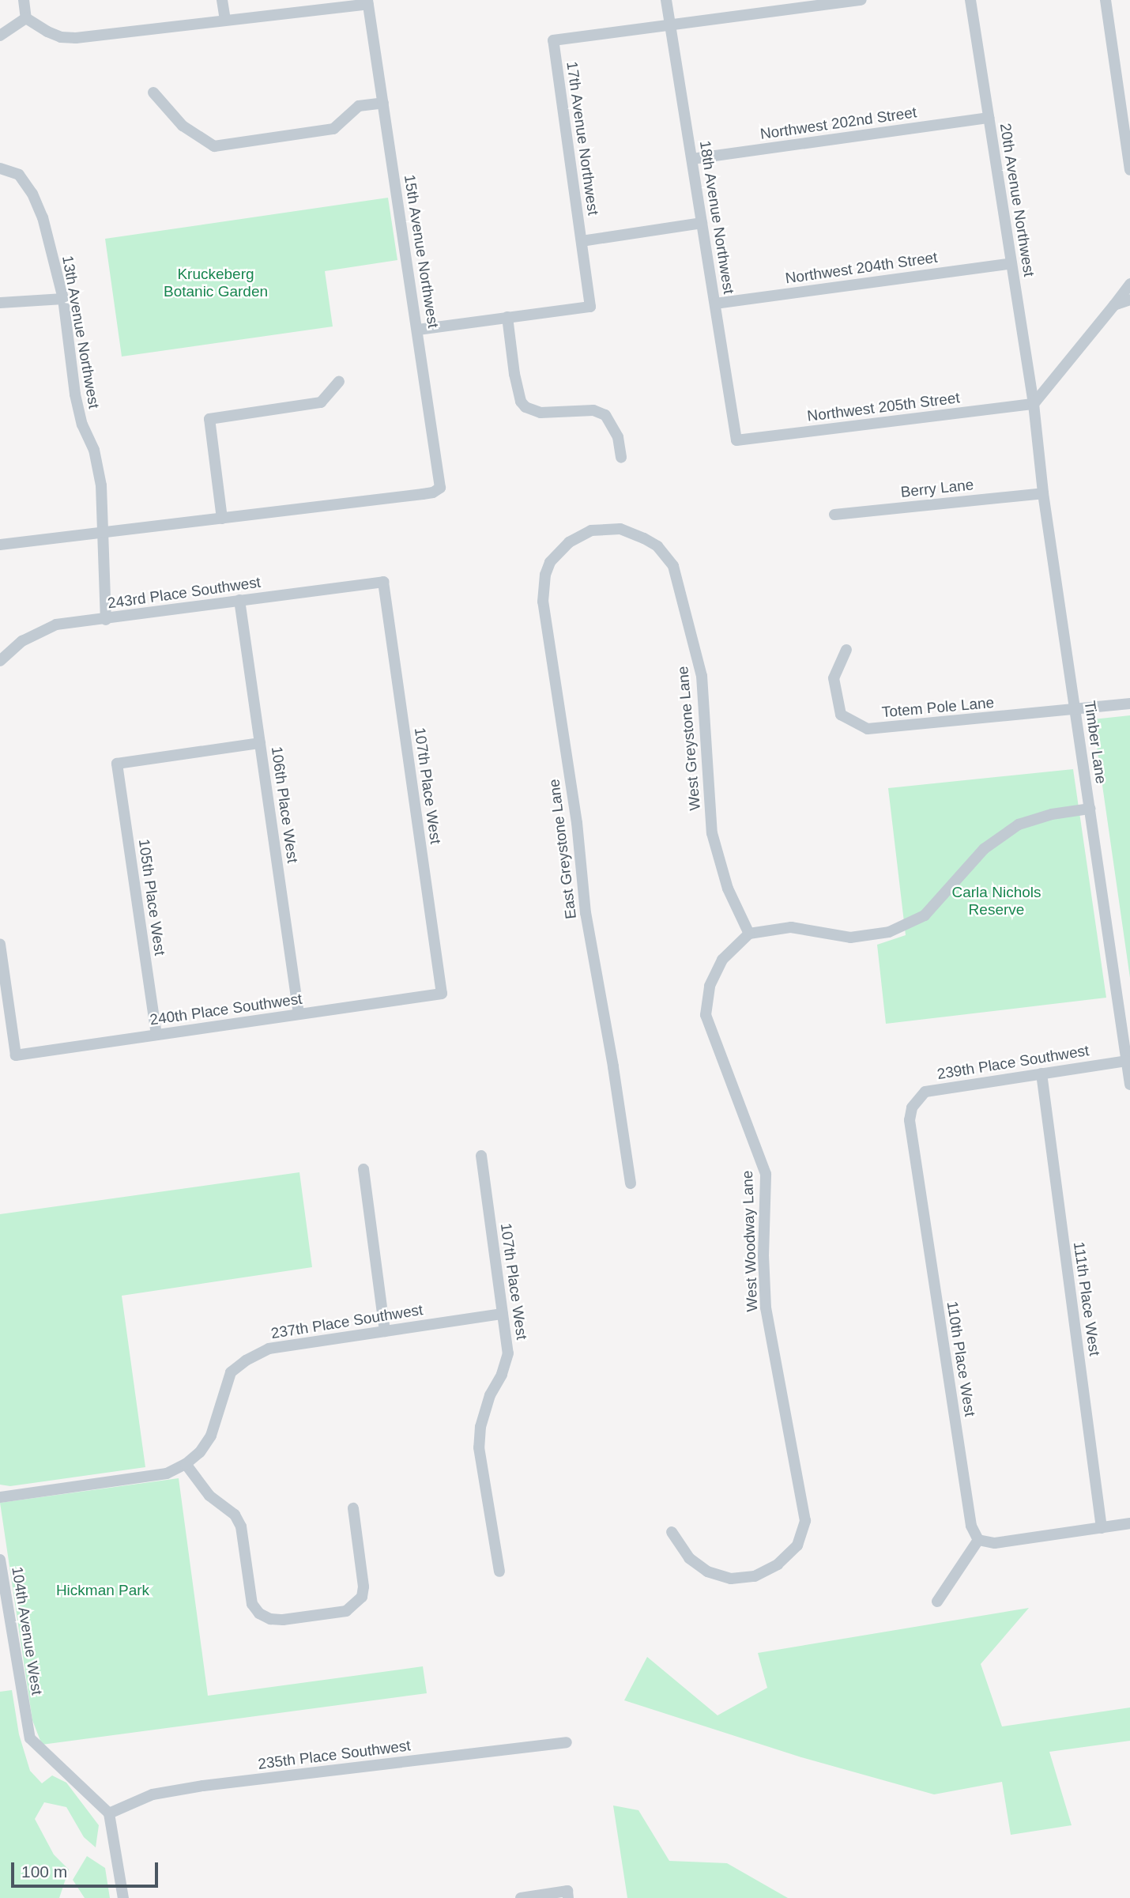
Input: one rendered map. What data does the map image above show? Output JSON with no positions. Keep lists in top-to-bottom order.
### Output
{
  "streets": {
    "street": [
      "Northwest 202nd Street",
      "17th Avenue Northwest",
      "20th Avenue Northwest",
      "18th Avenue Northwest",
      "15th Avenue Northwest",
      "Northwest 204th Street",
      "13th Avenue Northwest",
      "Northwest 205th Street",
      "Berry Lane",
      "243rd Place Southwest",
      "Totem Pole Lane",
      "West Greystone Lane",
      "Timber Lane",
      "107th Place West",
      "106th Place West",
      "East Greystone Lane",
      "105th Place West",
      "240th Place Southwest",
      "239th Place Southwest",
      "West Woodway Lane",
      "111th Place West",
      "237th Place Southwest",
      "110th Place West",
      "104th Avenue West",
      "235th Place Southwest"
    ]
  },
  "crossings": [
    ["Northwest 202nd Street", "20th Avenue Northwest"],
    ["Northwest 202nd Street", "18th Avenue Northwest"],
    ["17th Avenue Northwest", "18th Avenue Northwest"],
    ["20th Avenue Northwest", "Northwest 204th Street"],
    ["20th Avenue Northwest", "Northwest 205th Street"],
    ["20th Avenue Northwest", "Timber Lane"],
    ["18th Avenue Northwest", "Northwest 204th Street"],
    ["18th Avenue Northwest", "Northwest 205th Street"],
    ["Northwest 205th Street", "Timber Lane"],
    ["Berry Lane", "Timber Lane"],
    ["243rd Place Southwest", "107th Place West"],
    ["243rd Place Southwest", "106th Place West"],
    ["Totem Pole Lane", "Timber Lane"],
    ["West Greystone Lane", "East Greystone Lane"],
    ["West Greystone Lane", "West Woodway Lane"],
    ["Timber Lane", "239th Place Southwest"],
    ["107th Place West", "240th Place Southwest"],
    ["107th Place West", "237th Place Southwest"],
    ["106th Place West", "105th Place West"],
    ["106th Place West", "240th Place Southwest"],
    ["105th Place West", "240th Place Southwest"],
    ["239th Place Southwest", "111th Place West"],
    ["239th Place Southwest", "110th Place West"],
    ["104th Avenue West", "235th Place Southwest"]
  ],
  "parks": ["Kruckeberg Botanic Garden", "Carla Nichols Reserve", "Hickman Park"],
  "scale_bar": "100 m"
}
